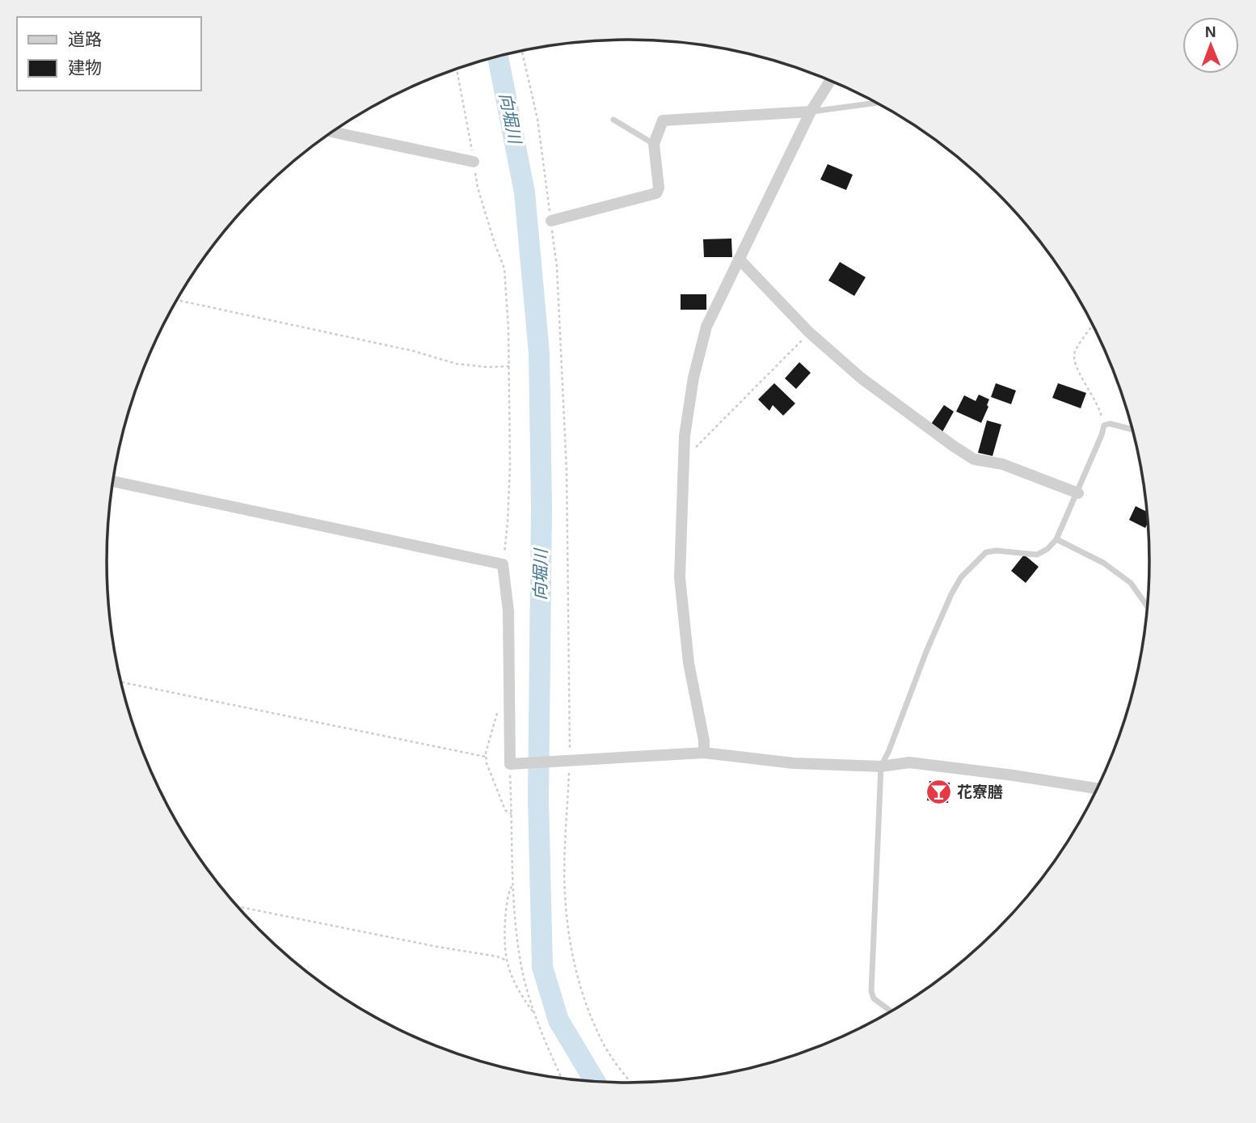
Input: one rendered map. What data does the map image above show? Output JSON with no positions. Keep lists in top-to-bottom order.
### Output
{
  "water": ["向堀川"],
  "places": {
    "bar": ["花寮膳"]
  },
  "legend": ["道路", "建物"],
  "north": "top"
}
